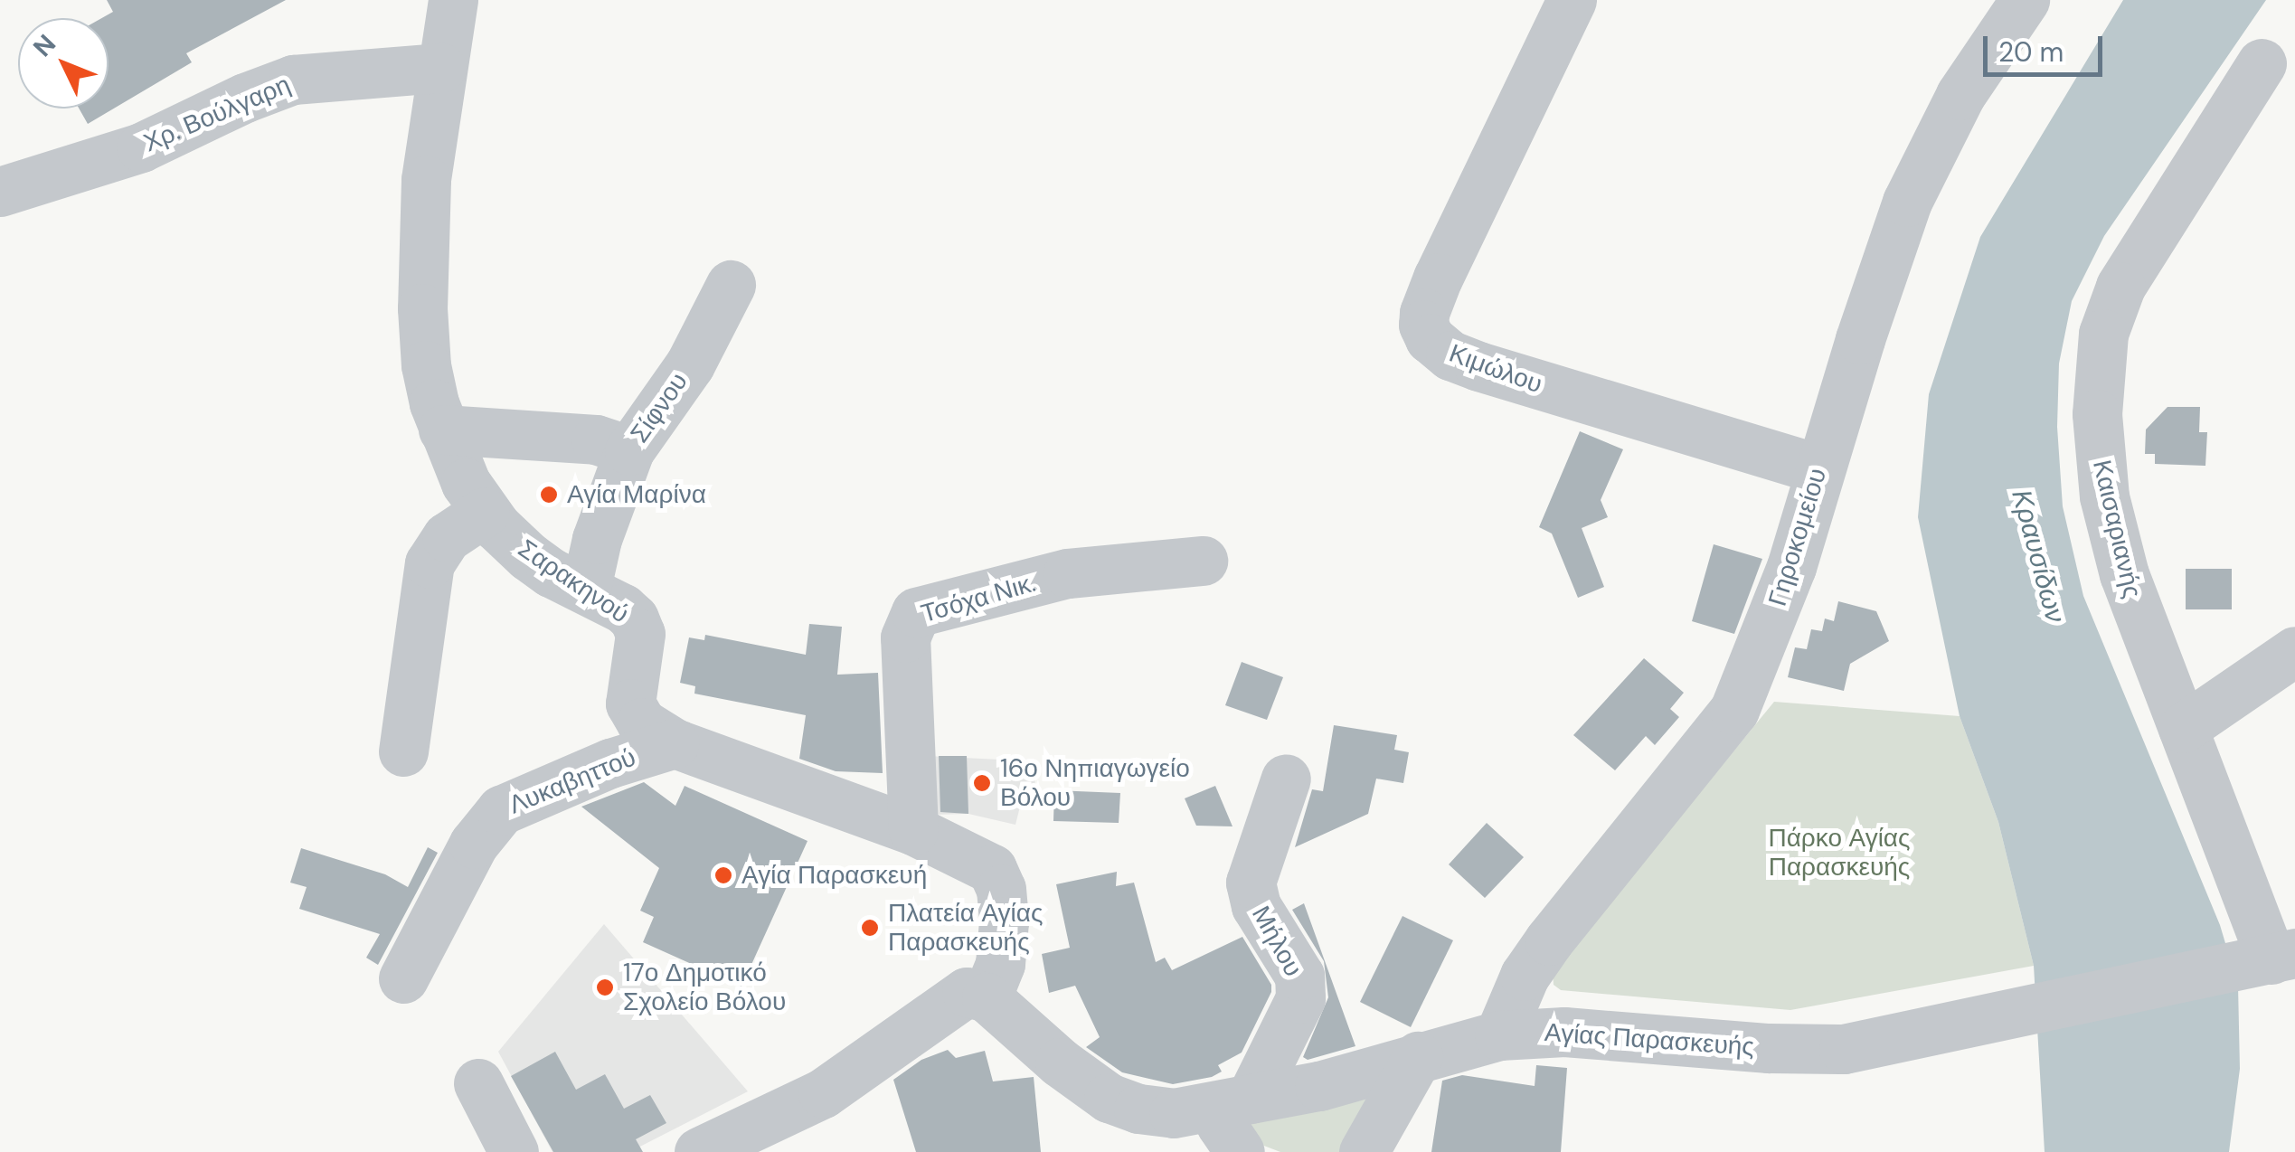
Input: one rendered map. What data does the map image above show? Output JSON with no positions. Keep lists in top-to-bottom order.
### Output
{
  "streets": {
    "street": [
      "Χρ. Βούλγαρη",
      "Κιμώλου",
      "Σίφνου",
      "Καισαριανής",
      "Γηροκομείου",
      "Σαρακηνού",
      "Τσόχα Νικ.",
      "Λυκαβηττού",
      "Μήλου",
      "Αγίας Παρασκευής"
    ]
  },
  "crossings": [
    ["Χρ. Βούλγαρη", "Σαρακηνού"],
    ["Κιμώλου", "Γηροκομείου"],
    ["Σίφνου", "Σαρακηνού"],
    ["Καισαριανής", "Αγίας Παρασκευής"],
    ["Γηροκομείου", "Αγίας Παρασκευής"],
    ["Σαρακηνού", "Τσόχα Νικ."],
    ["Σαρακηνού", "Λυκαβηττού"],
    ["Σαρακηνού", "Αγίας Παρασκευής"],
    ["Μήλου", "Αγίας Παρασκευής"]
  ],
  "water": ["Κραυσίδων"],
  "parks": ["Πάρκο Αγίας Παρασκευής"],
  "places": [
    "Αγία Μαρίνα",
    "16ο Νηπιαγωγείο Βόλου",
    "Αγία Παρασκευή",
    "Πλατεία Αγίας Παρασκευής",
    "17ο Δημοτικό Σχολείο Βόλου"
  ],
  "scale_bar": "20 m",
  "north": "top left"
}
